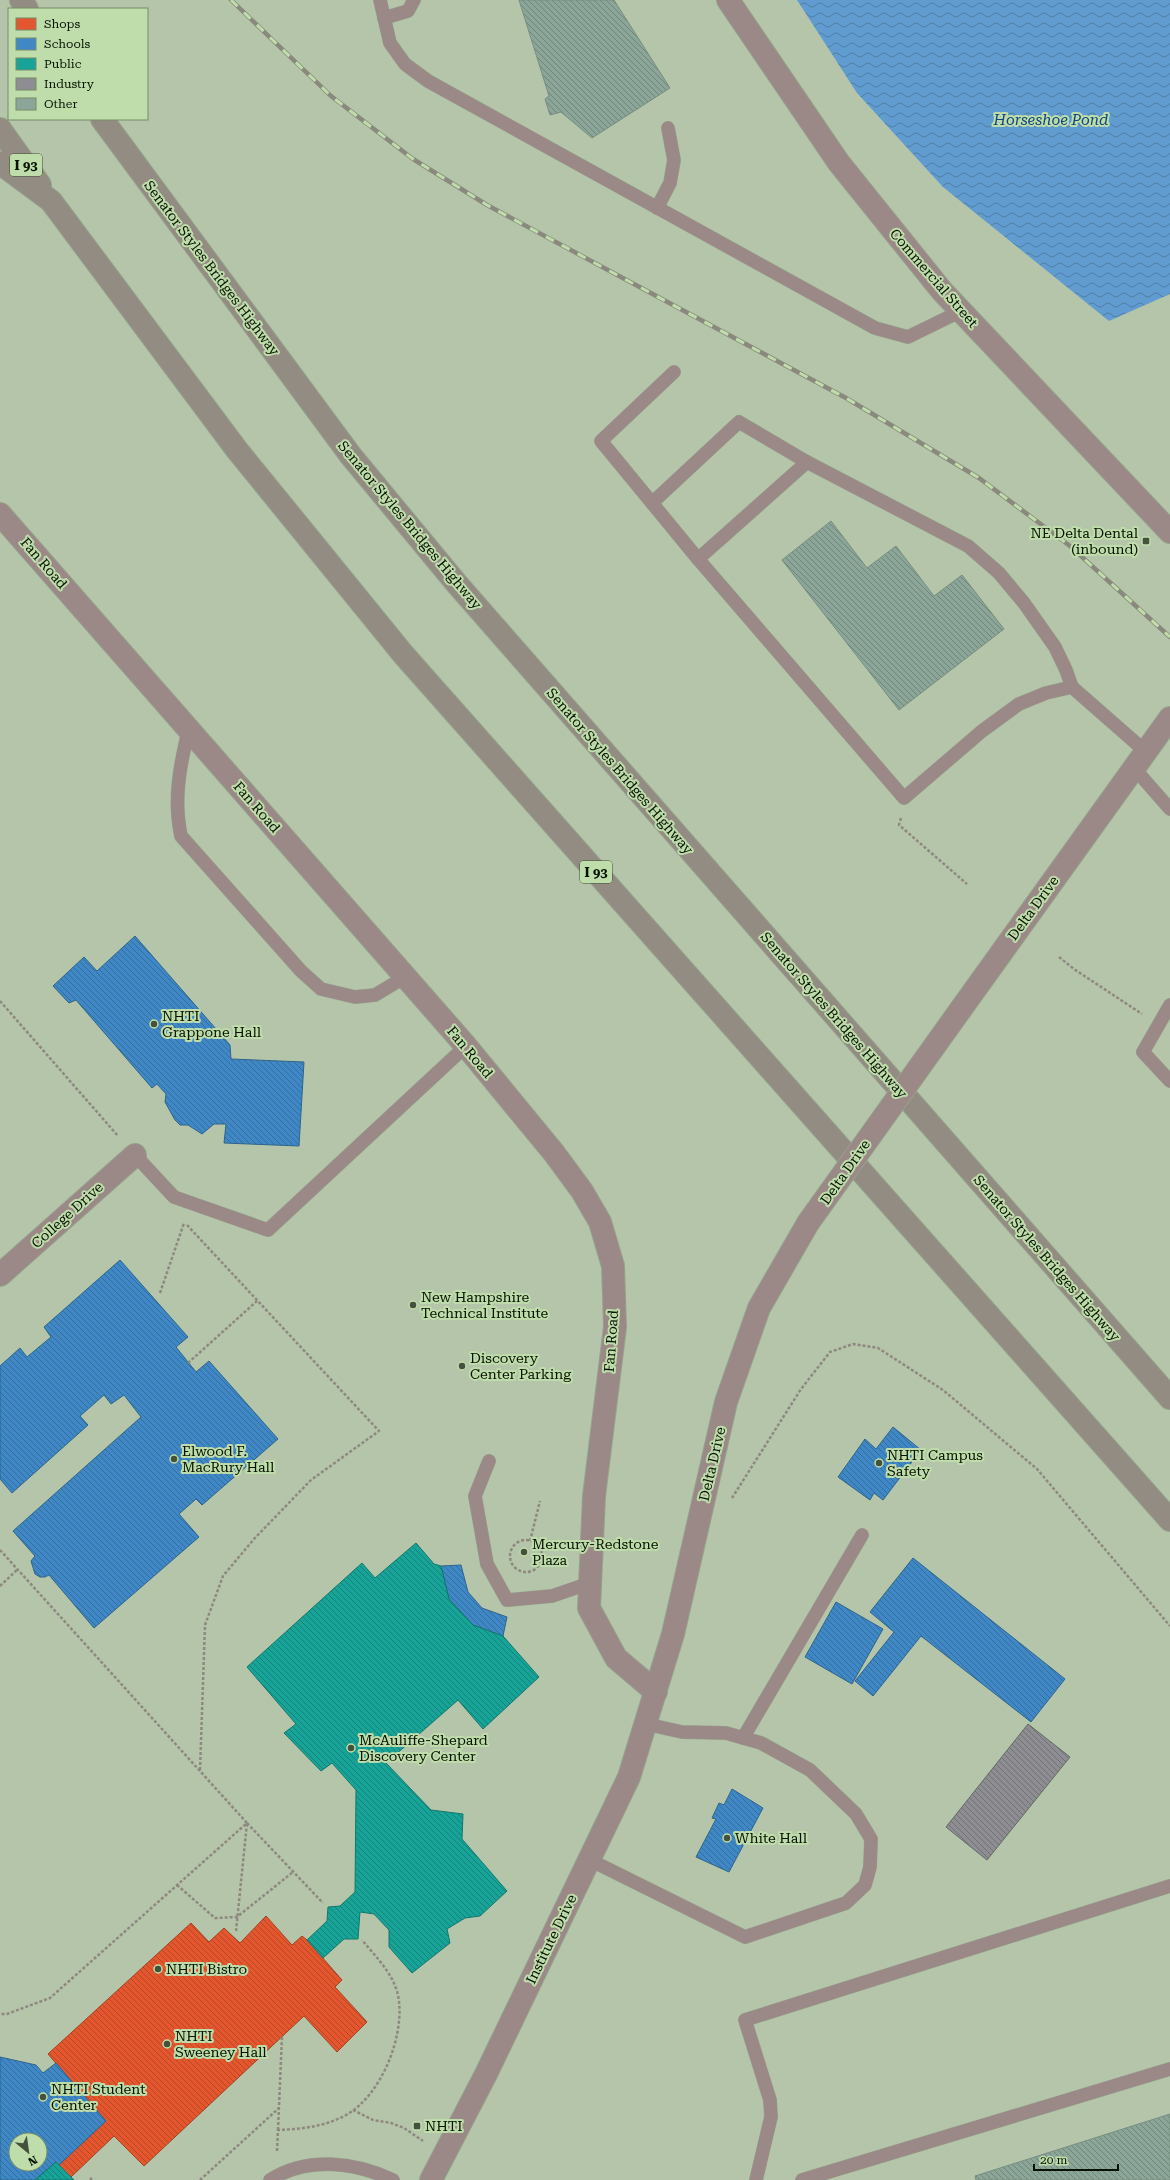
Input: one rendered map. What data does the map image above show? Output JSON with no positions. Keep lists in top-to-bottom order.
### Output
{
  "streets": {
    "highway": ["I 93", "Senator Styles Bridges Highway"],
    "street": [
      "Commercial Street",
      "Fan Road",
      "Delta Drive",
      "College Drive",
      "Institute Drive"
    ]
  },
  "crossings": [
    ["Fan Road", "Delta Drive"],
    ["Fan Road", "Institute Drive"],
    ["Delta Drive", "Institute Drive"]
  ],
  "water": ["Horseshoe Pond"],
  "places": {
    "transit": ["NE Delta Dental (inbound)", "NHTI"],
    "other": [
      "NHTI Grappone Hall",
      "New Hampshire Technical Institute",
      "Discovery Center Parking",
      "Elwood F. MacRury Hall",
      "NHTI Campus Safety",
      "Mercury-Redstone Plaza",
      "McAuliffe-Shepard Discovery Center",
      "White Hall",
      "NHTI Bistro",
      "NHTI Sweeney Hall",
      "NHTI Student Center"
    ]
  },
  "legend": [
    "Shops",
    "Schools",
    "Public",
    "Industry",
    "Other"
  ],
  "scale_bar": "20 m",
  "north": "bottom right"
}
